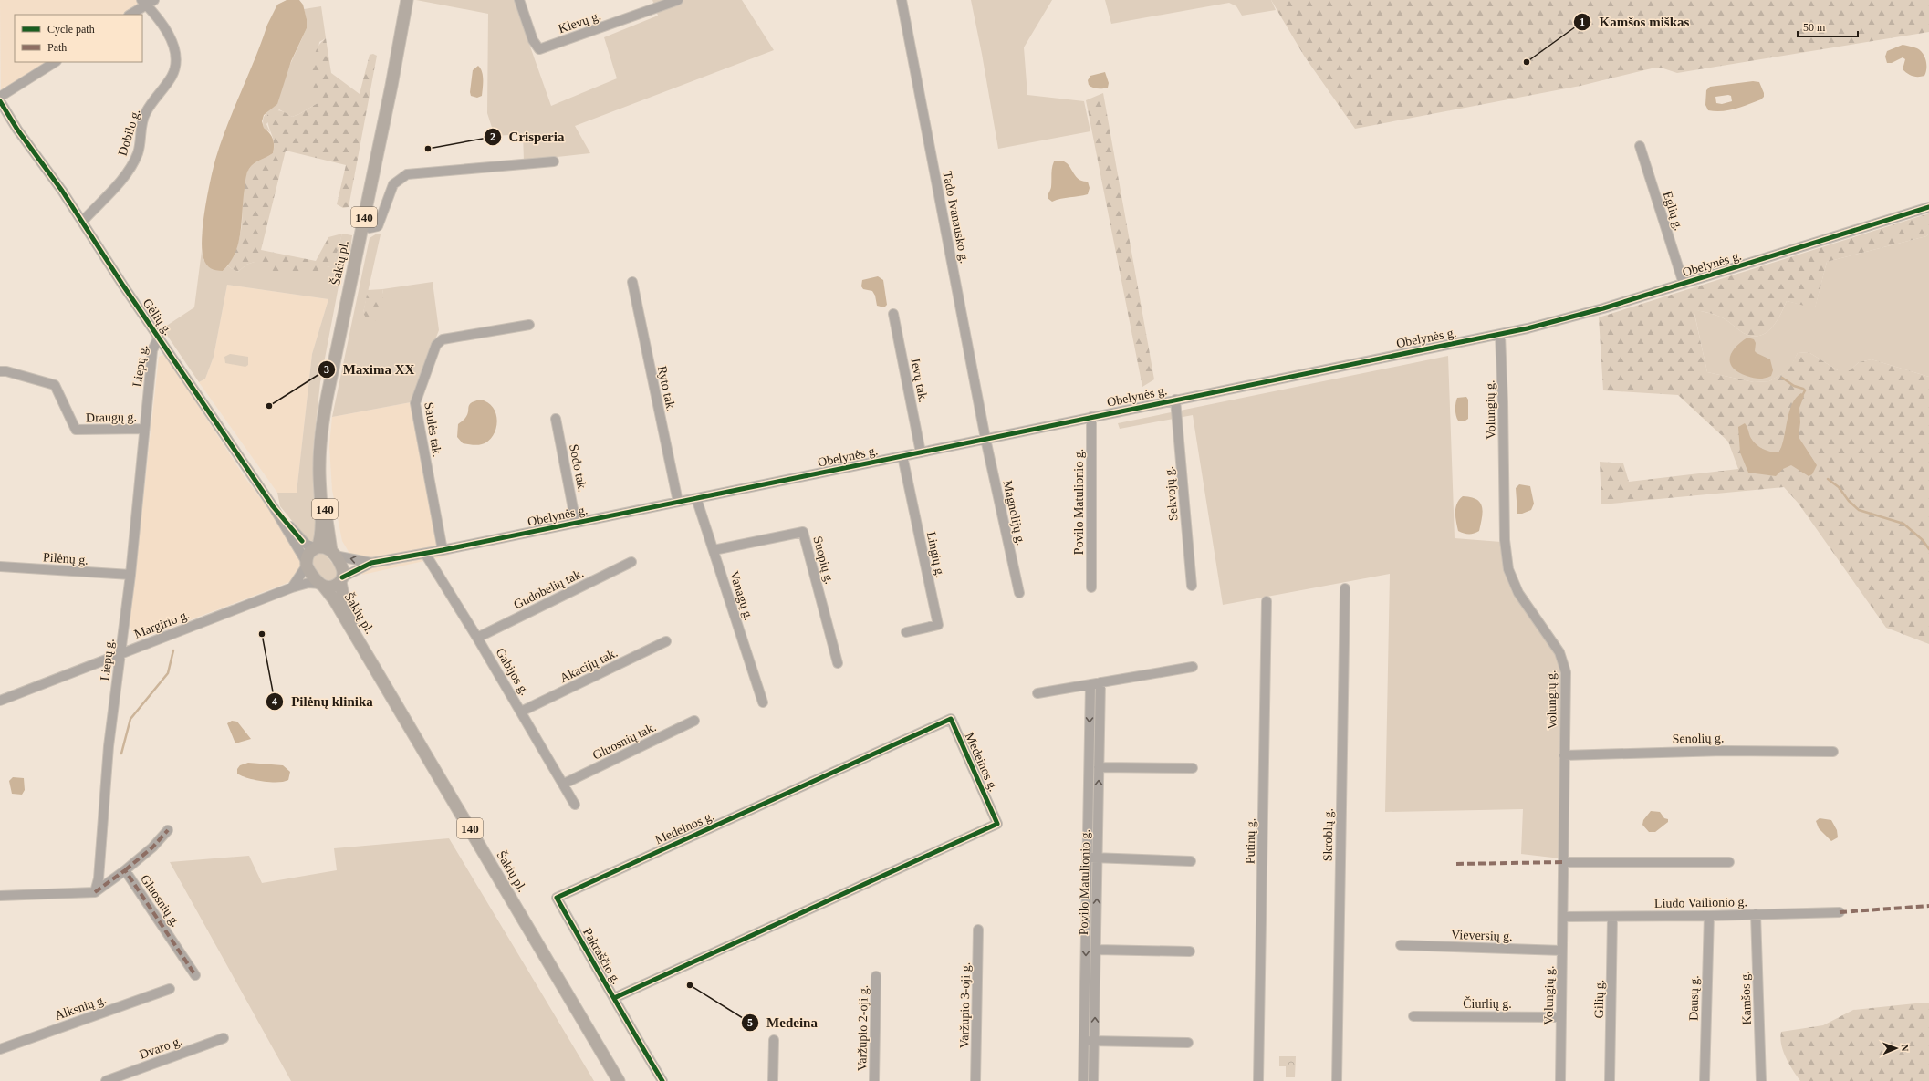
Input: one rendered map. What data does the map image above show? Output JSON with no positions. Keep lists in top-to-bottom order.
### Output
{
  "streets": {
    "main road": ["140", "Šakių pl."],
    "street": [
      "Klevų g.",
      "Dobilo g.",
      "Eglių g.",
      "Tado Ivanausko g.",
      "Obelynės g.",
      "Gėlių g.",
      "Liepų g.",
      "Ievų tak.",
      "Ryto tak.",
      "Volungių g.",
      "Draugų g.",
      "Saulės tak.",
      "Sodo tak.",
      "Sekvojų g.",
      "Povilo Matulionio g.",
      "Magnolijų g.",
      "Lingių g.",
      "Pilėnų g.",
      "Suopių g.",
      "Gudobelių tak.",
      "Vanagų g.",
      "Margirio g.",
      "Akacijų tak.",
      "Gabijos g.",
      "Senolių g.",
      "Gluosnių tak.",
      "Medeinos g.",
      "Skroblų g.",
      "Putinų g.",
      "Gluosnių g.",
      "Liudo Vailionio g.",
      "Vieversių g.",
      "Pakraščio g.",
      "Dausų g.",
      "Kamšos g.",
      "Gilių g.",
      "Čiurlių g.",
      "Varžupio 3-oji g.",
      "Alksnių g.",
      "Varžupio 2-oji g.",
      "Dvaro g."
    ]
  },
  "crossings": [
    ["Dobilo g.", "Gėlių g."],
    ["Eglių g.", "Obelynės g."],
    ["140", "Šakių pl."],
    ["140", "Obelynės g."],
    ["140", "Gėlių g."],
    ["140", "Margirio g."],
    ["Tado Ivanausko g.", "Obelynės g."],
    ["Tado Ivanausko g.", "Magnolijų g."],
    ["Šakių pl.", "Obelynės g."],
    ["Šakių pl.", "Gėlių g."],
    ["Šakių pl.", "Margirio g."],
    ["Obelynės g.", "Gėlių g."],
    ["Obelynės g.", "Ievų tak."],
    ["Obelynės g.", "Ryto tak."],
    ["Obelynės g.", "Volungių g."],
    ["Obelynės g.", "Saulės tak."],
    ["Obelynės g.", "Sodo tak."],
    ["Obelynės g.", "Sekvojų g."],
    ["Obelynės g.", "Povilo Matulionio g."],
    ["Obelynės g.", "Magnolijų g."],
    ["Obelynės g.", "Lingių g."],
    ["Obelynės g.", "Vanagų g."],
    ["Obelynės g.", "Margirio g."],
    ["Obelynės g.", "Gabijos g."],
    ["Gėlių g.", "Liepų g."],
    ["Gėlių g.", "Margirio g."],
    ["Liepų g.", "Draugų g."],
    ["Liepų g.", "Pilėnų g."],
    ["Liepų g.", "Margirio g."],
    ["Liepų g.", "Gluosnių g."],
    ["Volungių g.", "Senolių g."],
    ["Volungių g.", "Liudo Vailionio g."],
    ["Volungių g.", "Vieversių g."],
    ["Volungių g.", "Čiurlių g."],
    ["Suopių g.", "Vanagų g."],
    ["Gudobelių tak.", "Gabijos g."],
    ["Akacijų tak.", "Gabijos g."],
    ["Gabijos g.", "Gluosnių tak."],
    ["Medeinos g.", "Pakraščio g."],
    ["Liudo Vailionio g.", "Dausų g."],
    ["Liudo Vailionio g.", "Kamšos g."],
    ["Liudo Vailionio g.", "Gilių g."]
  ],
  "places": [
    "Kamšos miškas",
    "Crisperia",
    "Maxima XX",
    "Pilėnų klinika",
    "Medeina"
  ],
  "legend": ["Cycle path", "Path"],
  "scale_bar": "50 m",
  "north": "right"
}
